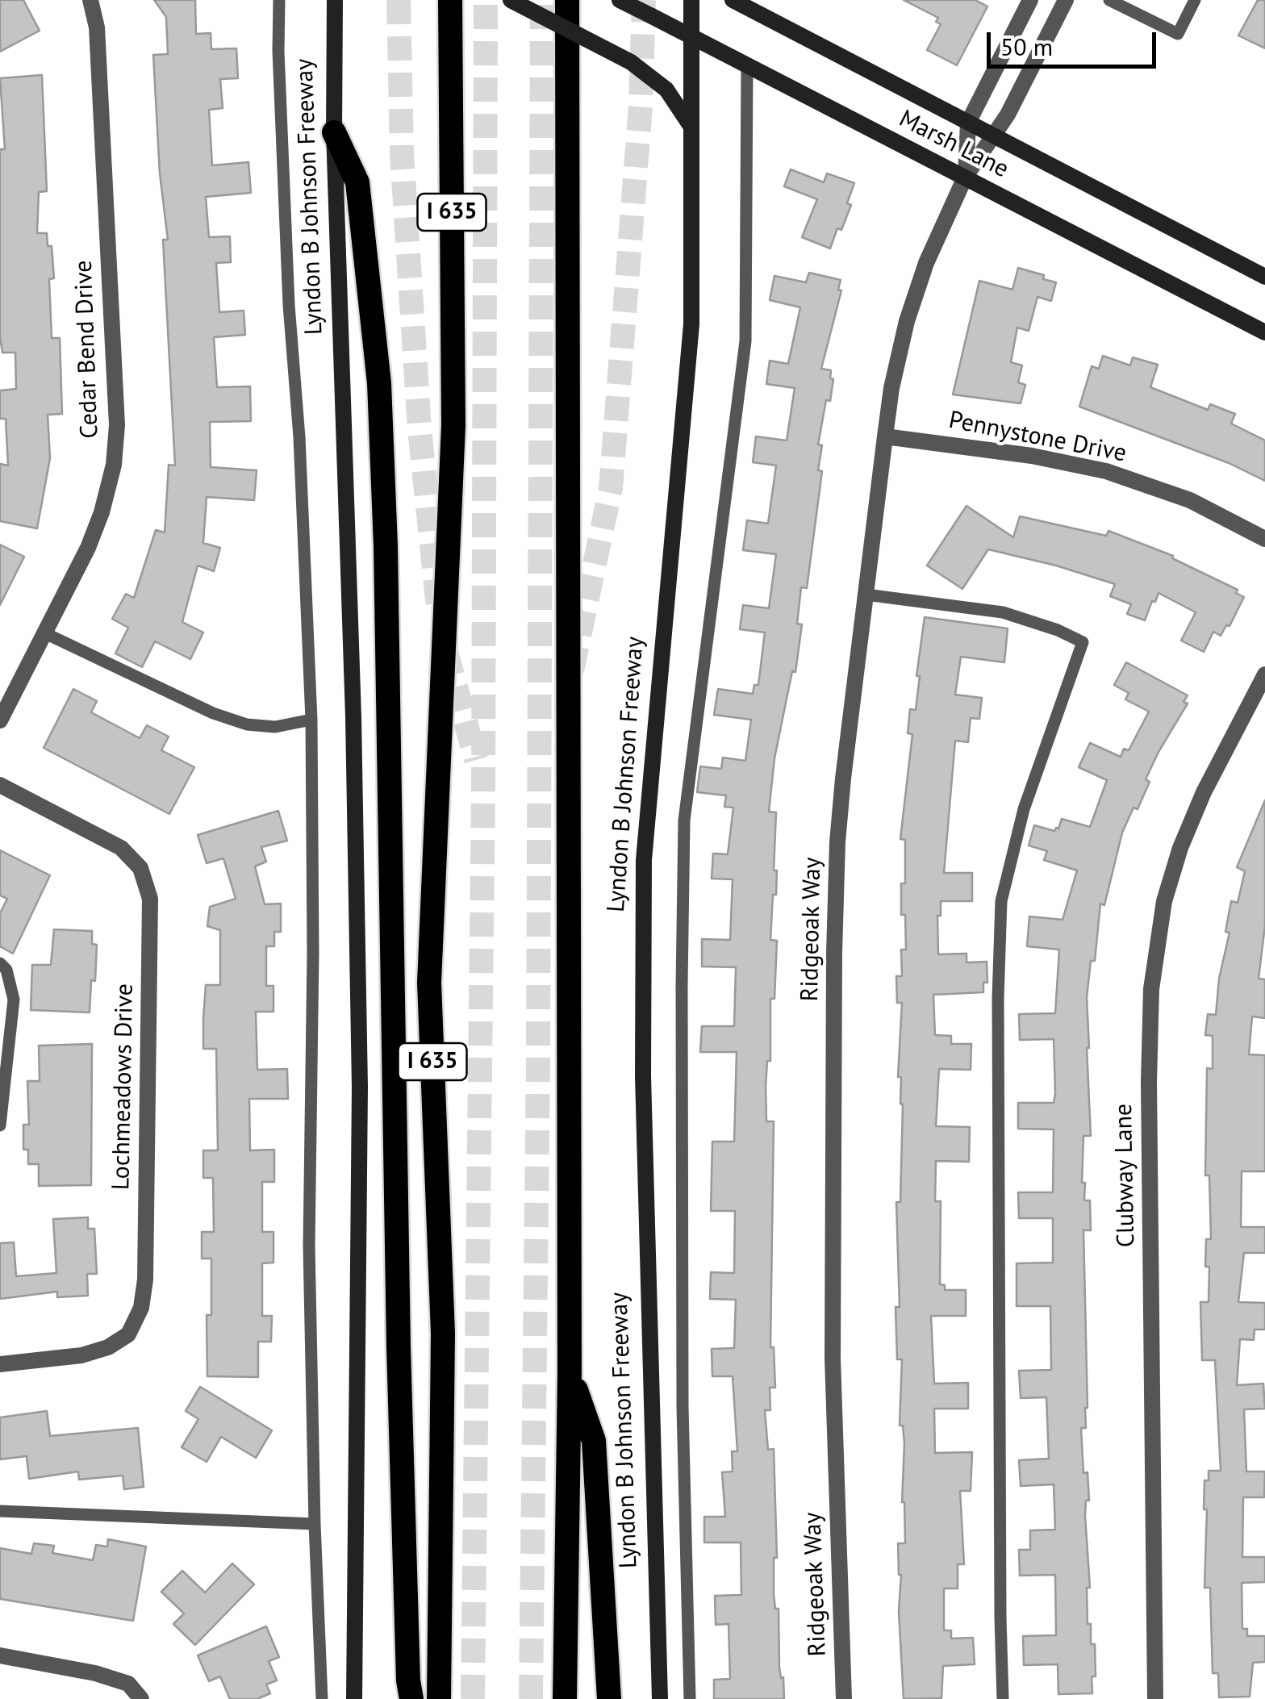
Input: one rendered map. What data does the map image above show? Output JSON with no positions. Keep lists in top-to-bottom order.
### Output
{
  "streets": {
    "highway": ["Lyndon B Johnson Freeway", "I 635"],
    "main road": ["Marsh Lane"],
    "street": [
      "Cedar Bend Drive",
      "Pennystone Drive",
      "Ridgeoak Way",
      "Lochmeadows Drive",
      "Clubway Lane"
    ]
  },
  "crossings": [
    ["Marsh Lane", "Lyndon B Johnson Freeway"],
    ["Marsh Lane", "Ridgeoak Way"],
    ["Pennystone Drive", "Ridgeoak Way"]
  ],
  "scale_bar": "50 m"
}
